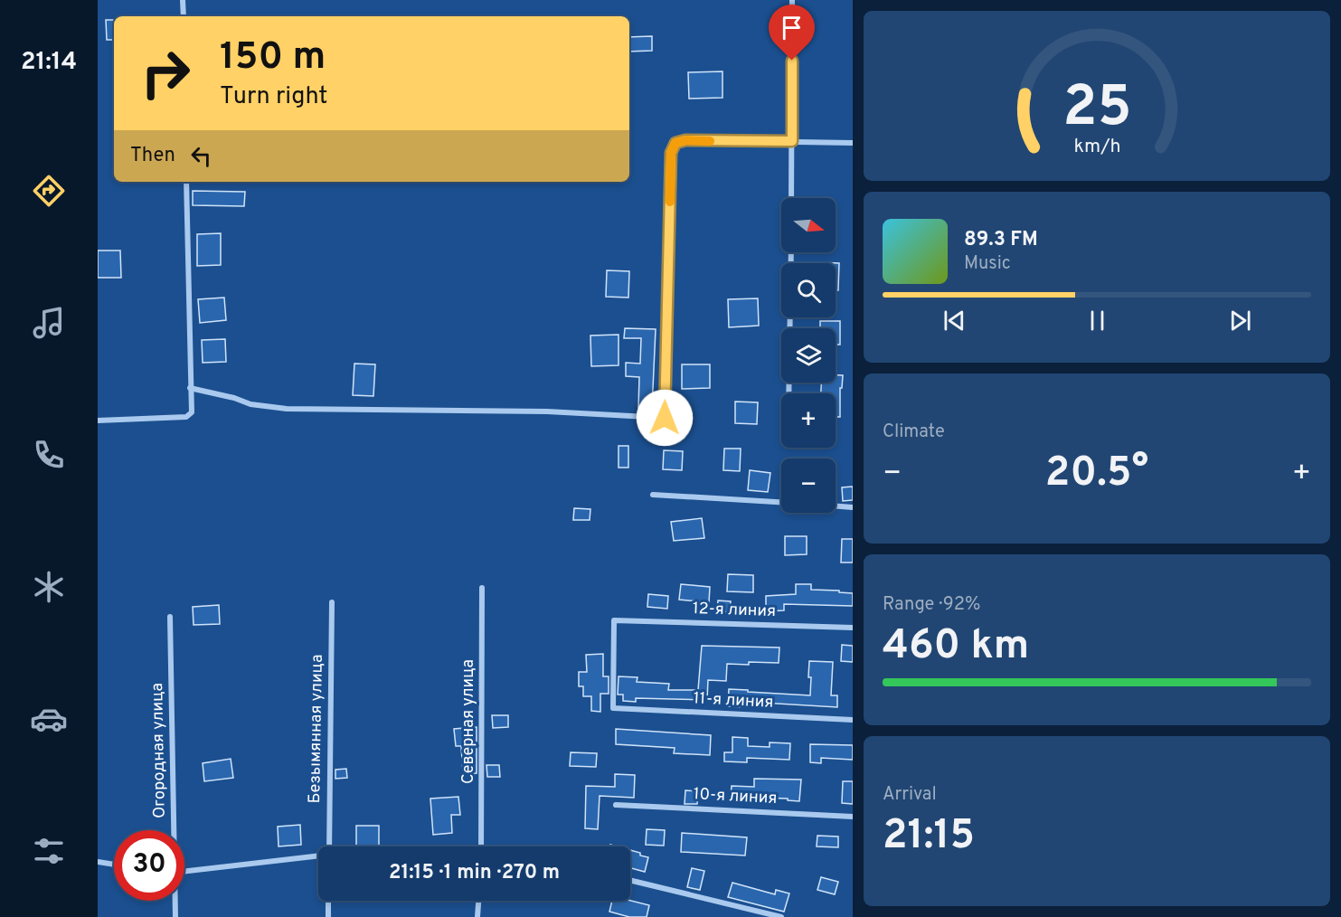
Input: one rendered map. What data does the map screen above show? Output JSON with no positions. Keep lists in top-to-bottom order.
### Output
{
  "streets": {
    "street": [
      "12-я линия",
      "11-я линия",
      "Северная улица",
      "Безымянная улица",
      "Огородная улица",
      "10-я линия"
    ]
  },
  "crossings": [
    ["12-я линия", "11-я линия"]
  ],
  "north": "right",
  "page": {
    "tabs": "21:14",
    "turn": ["150 m", "Turn right"],
    "then": "Then",
    "map_buttons": ["+", "−"],
    "song": ["89.3 FM", "Music"],
    "tile": [
      "Climate",
      ["Range · 92%", "460 km"],
      ["Arrival", "21:15"]
    ],
    "heat": ["−", "20.5°", "+"],
    "limit": "30",
    "trip": "21:15 · 1 min · 270 m",
    "gauge": ["25", "km/h"]
  }
}
